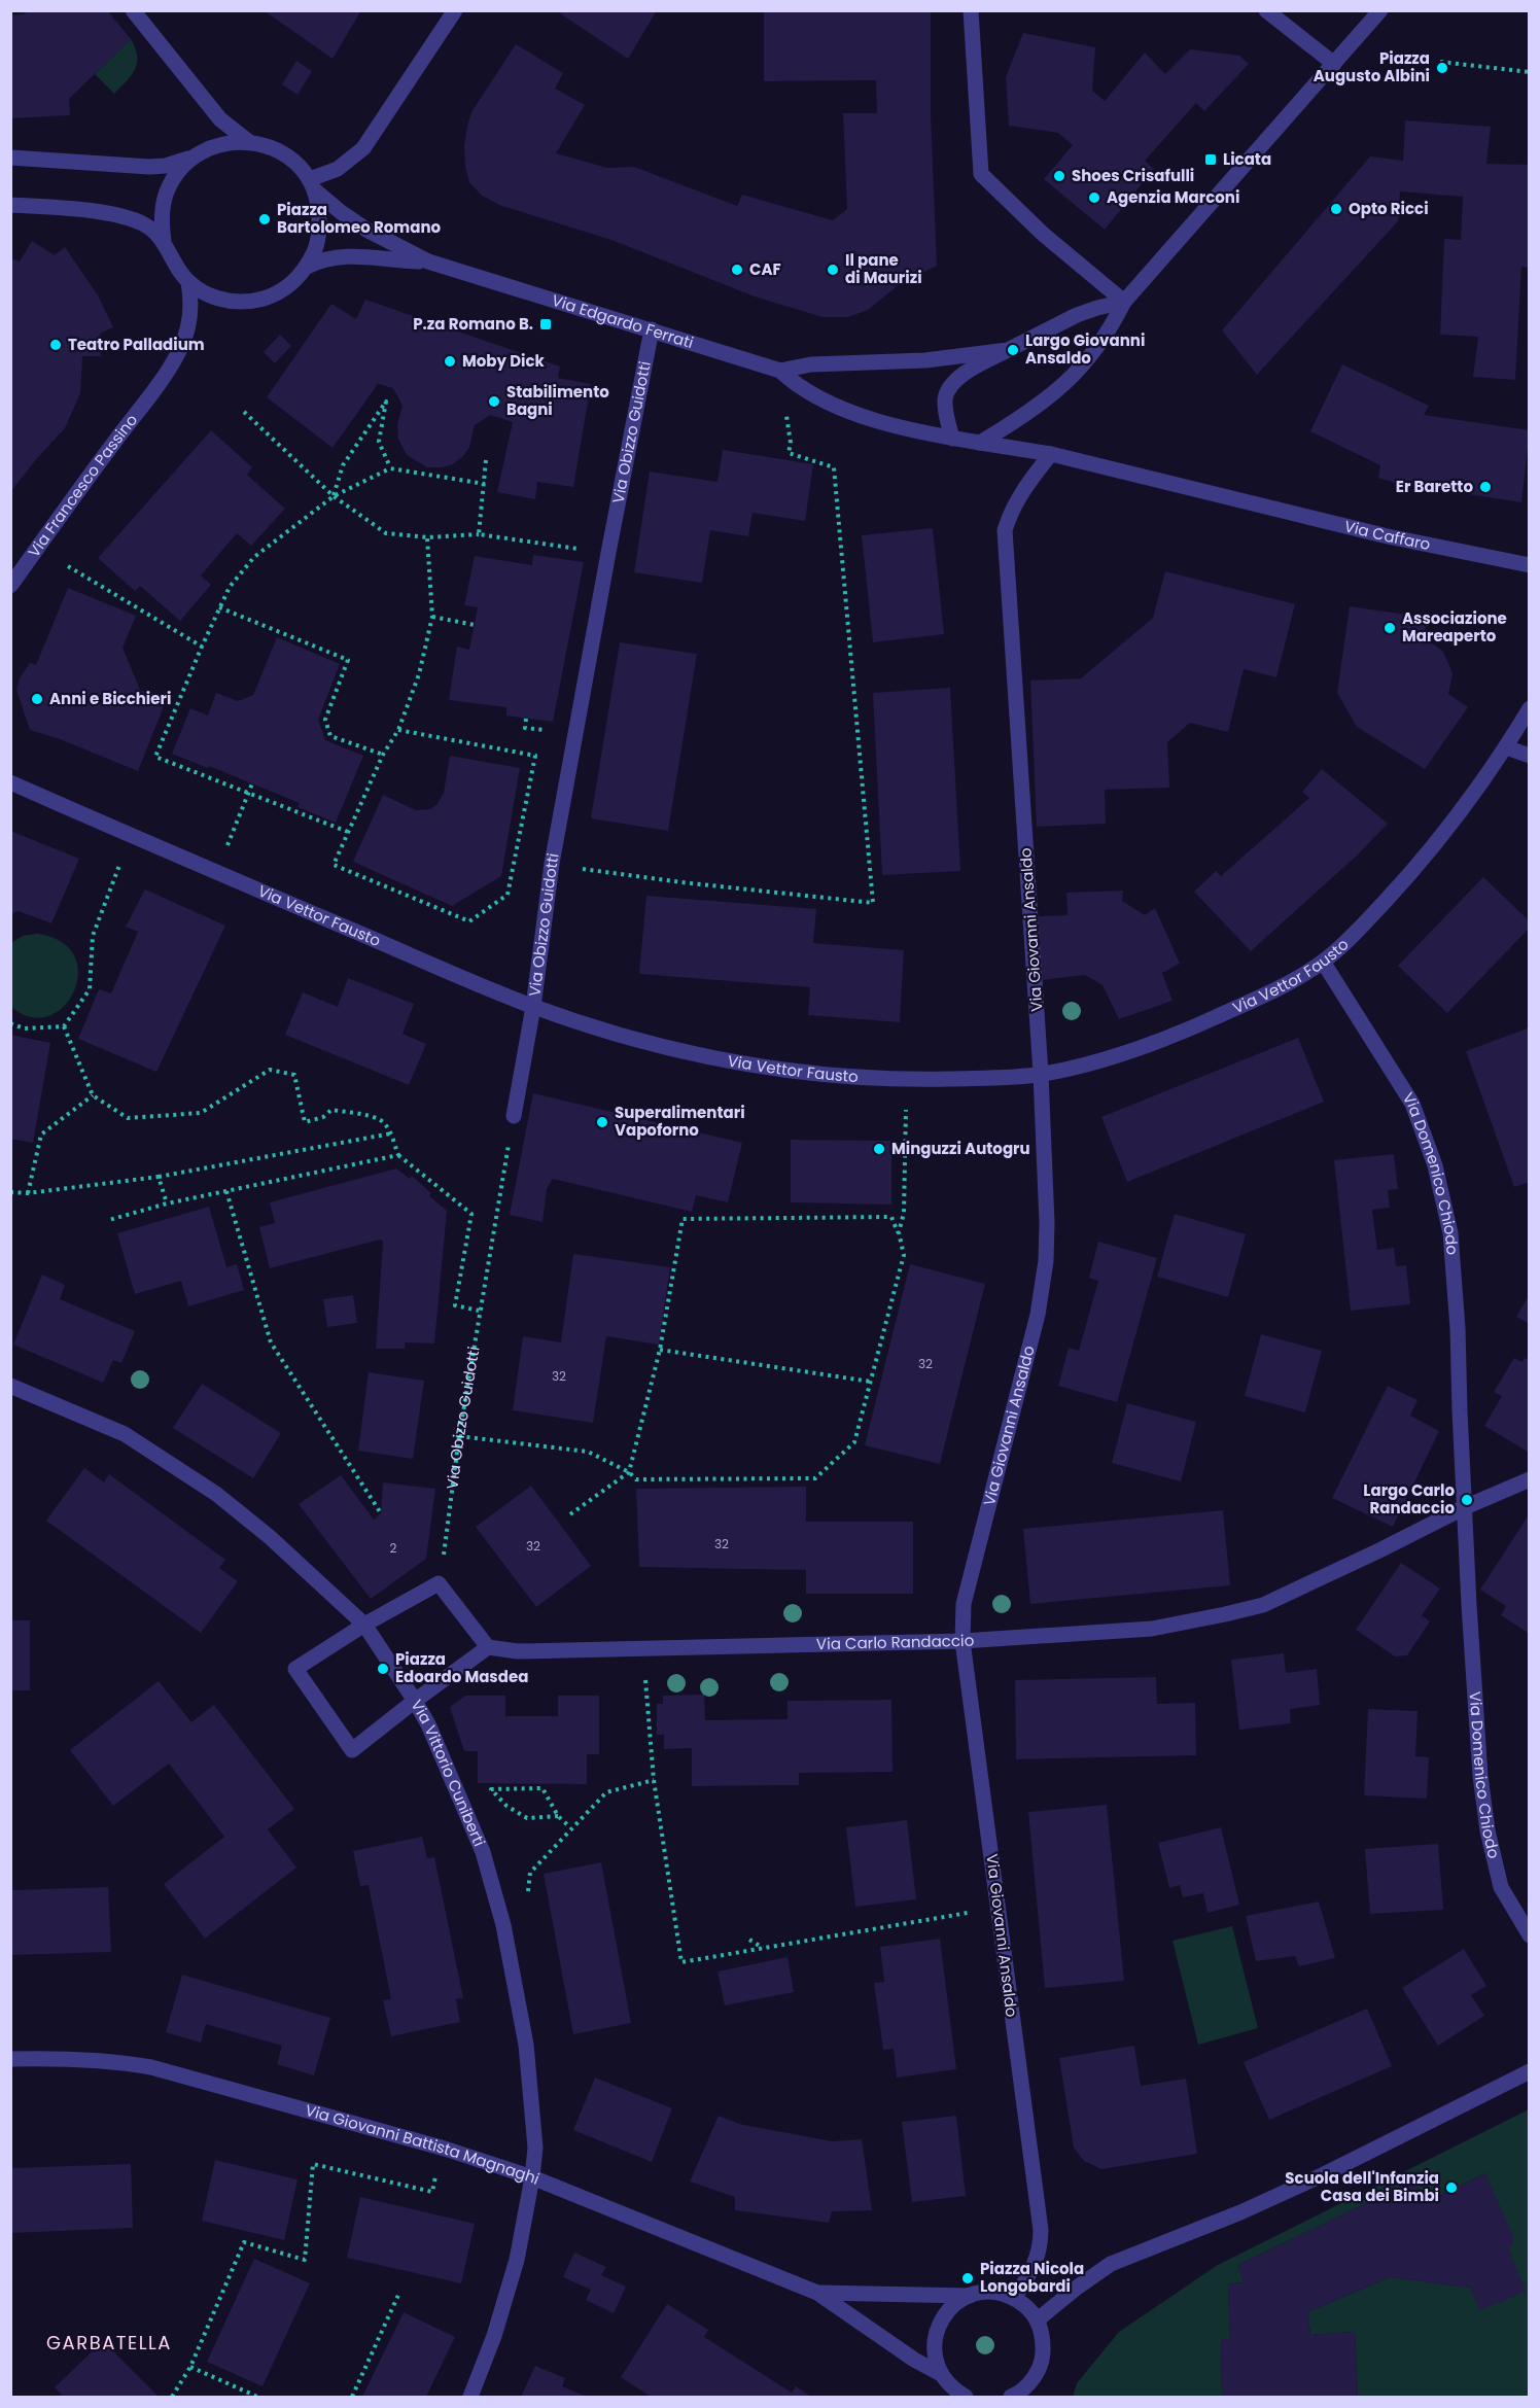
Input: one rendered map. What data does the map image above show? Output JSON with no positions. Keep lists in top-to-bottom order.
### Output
{
  "streets": {
    "street": [
      "Via Edgardo Ferrati",
      "Via Obizzo Guidotti",
      "Via Francesco Passino",
      "Via Caffaro",
      "Via Vettor Fausto",
      "Via Giovanni Ansaldo",
      "Via Domenico Chiodo",
      "Via Carlo Randaccio",
      "Via Vittorio Cuniberti",
      "Via Giovanni Battista Magnaghi"
    ]
  },
  "crossings": [
    ["Via Edgardo Ferrati", "Via Obizzo Guidotti"],
    ["Via Obizzo Guidotti", "Via Vettor Fausto"],
    ["Via Caffaro", "Via Giovanni Ansaldo"],
    ["Via Vettor Fausto", "Via Giovanni Ansaldo"],
    ["Via Vettor Fausto", "Via Domenico Chiodo"],
    ["Via Giovanni Ansaldo", "Via Carlo Randaccio"],
    ["Via Domenico Chiodo", "Via Carlo Randaccio"],
    ["Via Vittorio Cuniberti", "Via Giovanni Battista Magnaghi"]
  ],
  "districts": ["GARBATELLA"],
  "places": {
    "other": [
      "Piazza Augusto Albini",
      "Shoes Crisafulli",
      "Agenzia Marconi",
      "Opto Ricci",
      "Piazza Bartolomeo Romano",
      "CAF",
      "Il pane di Maurizi",
      "Teatro Palladium",
      "Largo Giovanni Ansaldo",
      "Moby Dick",
      "Stabilimento Bagni",
      "Er Baretto",
      "Associazione Mareaperto",
      "Anni e Bicchieri",
      "Superalimentari Vapoforno",
      "Minguzzi Autogru",
      "Largo Carlo Randaccio",
      "Piazza Edoardo Masdea",
      "Scuola dell'Infanzia Casa dei Bimbi",
      "Piazza Nicola Longobardi"
    ],
    "transit": ["Licata", "P.za Romano B."]
  },
  "house_numbers": [
    "32",
    "32",
    "32",
    "32",
    "2"
  ]
}
